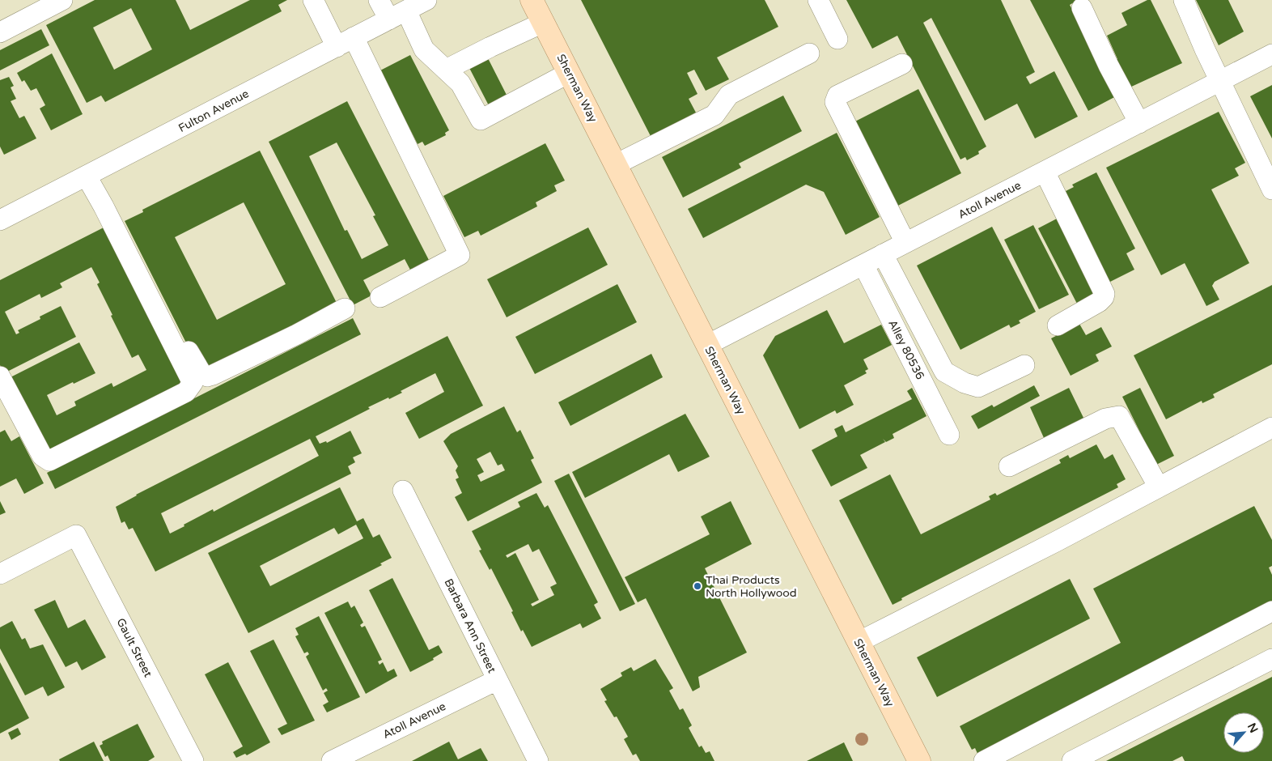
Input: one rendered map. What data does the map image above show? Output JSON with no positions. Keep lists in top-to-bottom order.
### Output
{
  "streets": {
    "main road": ["Sherman Way"],
    "street": [
      "Fulton Avenue",
      "Atoll Avenue",
      "Alley 80536",
      "Barbara Ann Street",
      "Gault Street"
    ]
  },
  "crossings": [
    ["Sherman Way", "Atoll Avenue"],
    ["Atoll Avenue", "Alley 80536"],
    ["Atoll Avenue", "Barbara Ann Street"]
  ],
  "places": ["Thai Products North Hollywood"],
  "north": "top right"
}
